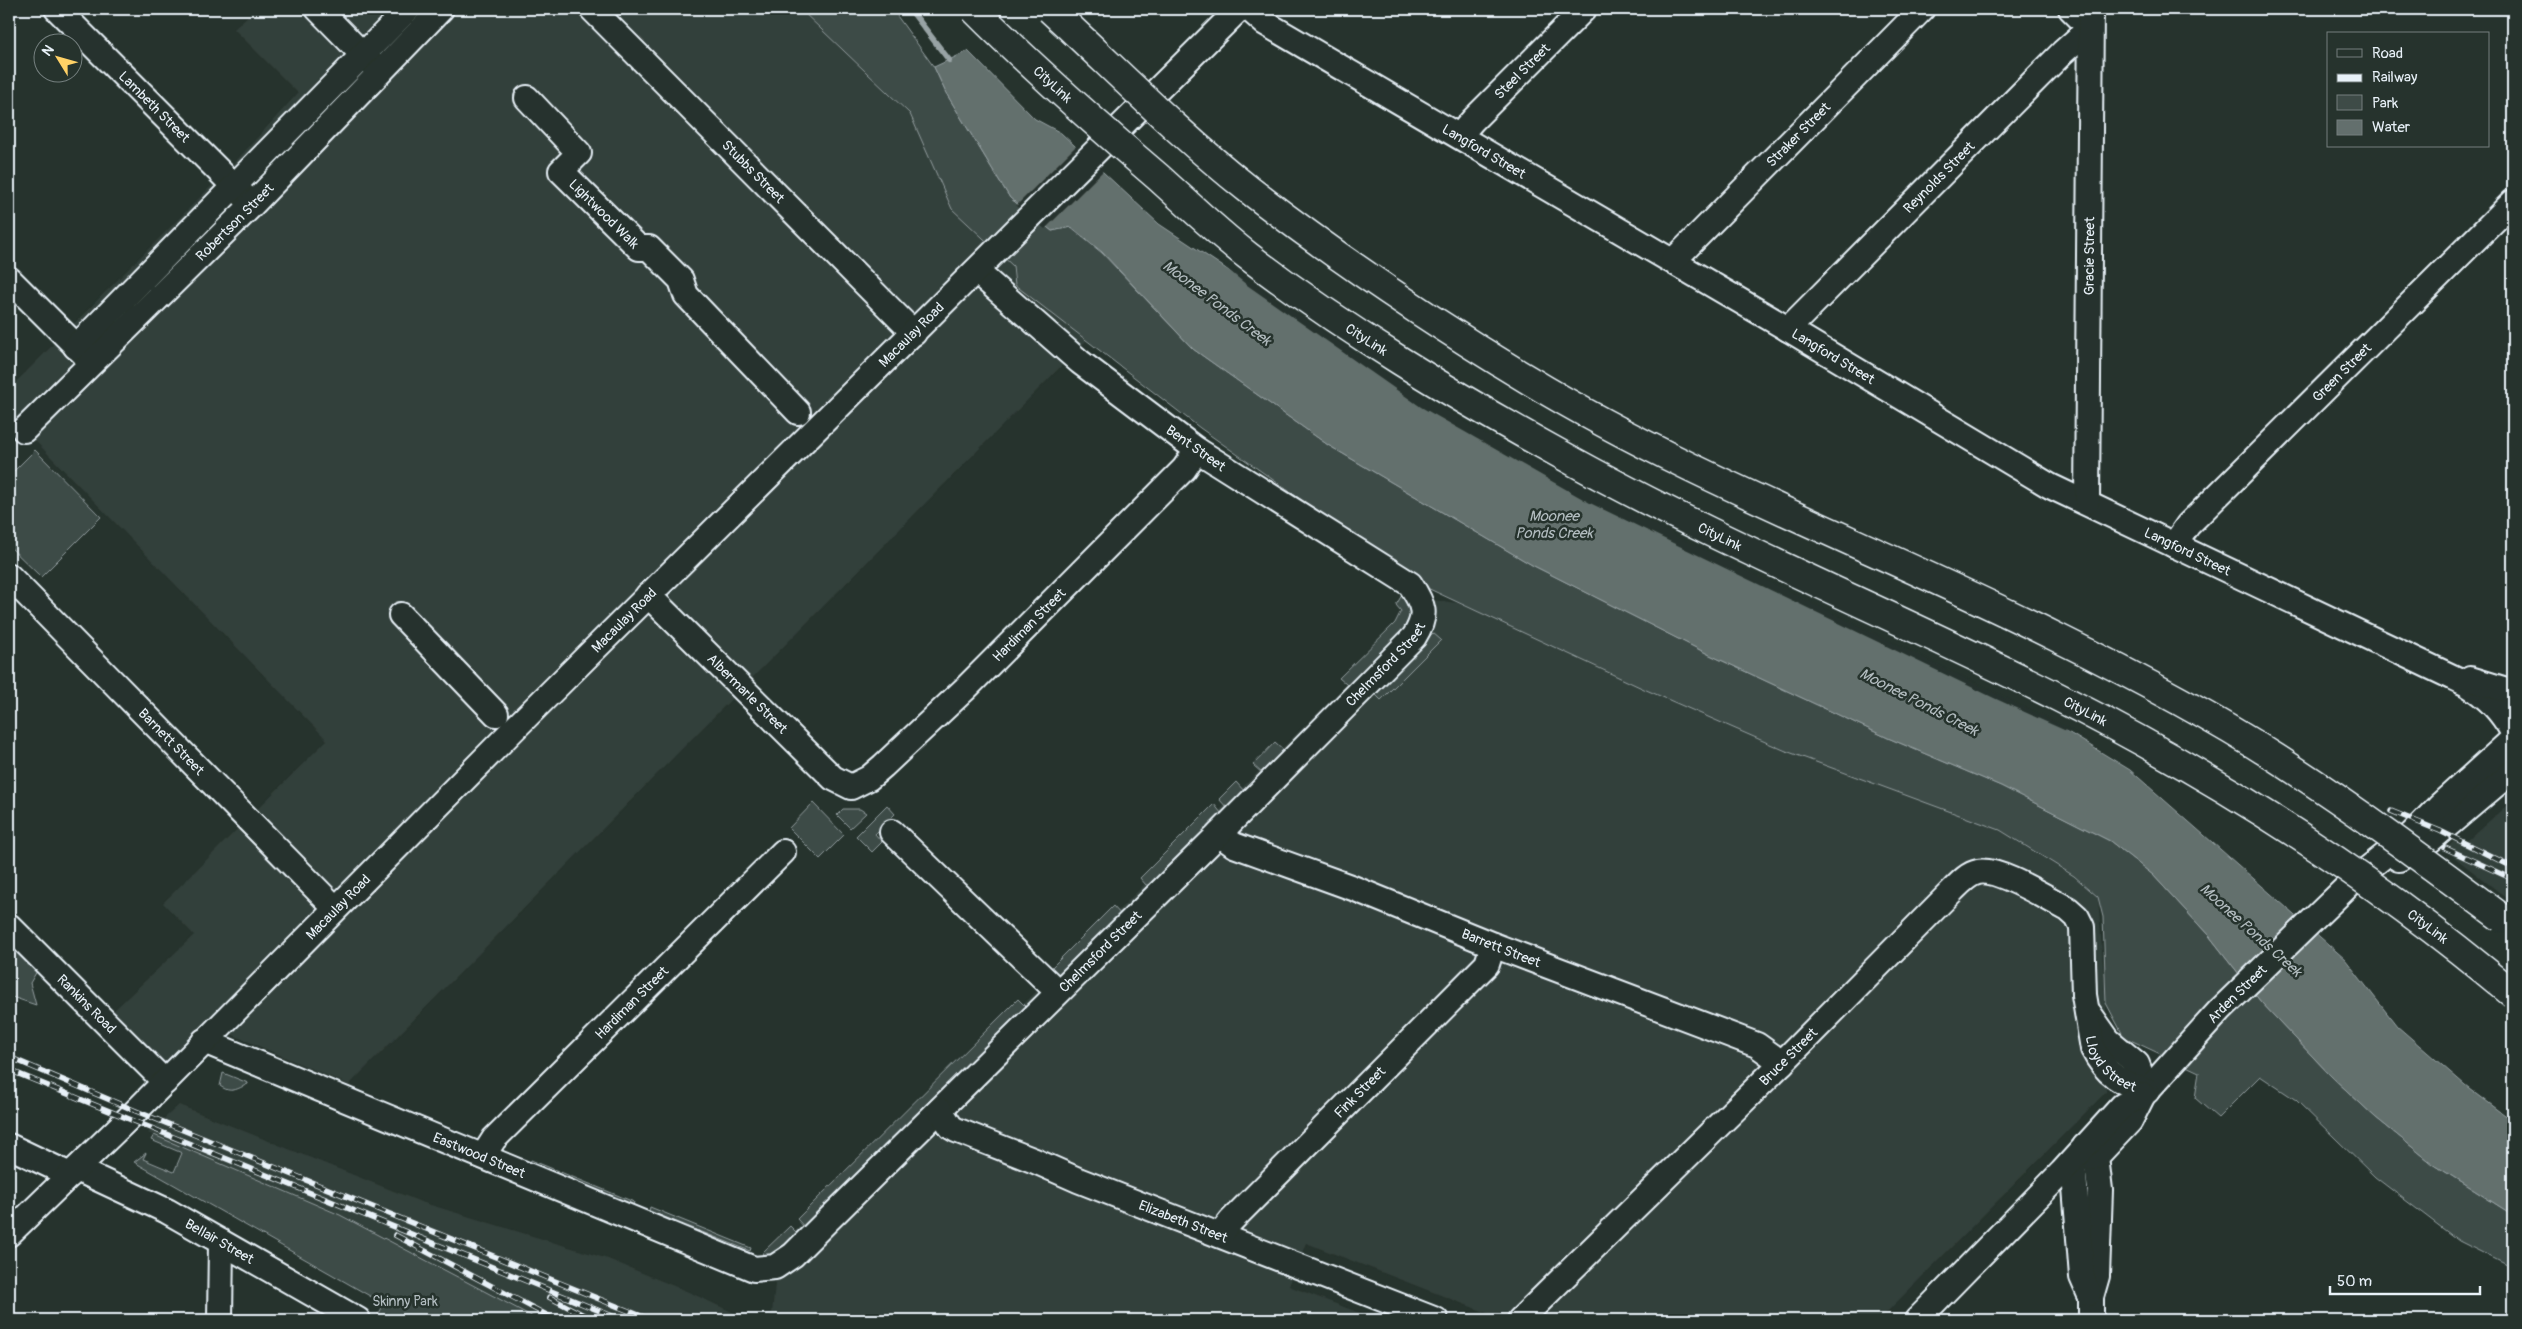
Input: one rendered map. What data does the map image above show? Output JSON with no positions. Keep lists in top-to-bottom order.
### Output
{
  "streets": {
    "highway": ["CityLink"],
    "street": [
      "Steel Street",
      "Lambeth Street",
      "Straker Street",
      "Langford Street",
      "Stubbs Street",
      "Reynolds Street",
      "Lightwood Walk",
      "Robertson Street",
      "Gracie Street",
      "Macaulay Road",
      "Green Street",
      "Bent Street",
      "Hardiman Street",
      "Chelmsford Street",
      "Albermarle Street",
      "Barnett Street",
      "Barrett Street",
      "Arden Street",
      "Rankins Road",
      "Bruce Street",
      "Lloyd Street",
      "Fink Street",
      "Eastwood Street",
      "Elizabeth Street",
      "Bellair Street"
    ]
  },
  "crossings": [
    ["Steel Street", "Langford Street"],
    ["Lambeth Street", "Robertson Street"],
    ["Straker Street", "Langford Street"],
    ["Langford Street", "Reynolds Street"],
    ["Langford Street", "Gracie Street"],
    ["Langford Street", "Green Street"],
    ["Stubbs Street", "Macaulay Road"],
    ["Reynolds Street", "Gracie Street"],
    ["Macaulay Road", "Bent Street"],
    ["Macaulay Road", "Albermarle Street"],
    ["Macaulay Road", "Barnett Street"],
    ["Macaulay Road", "Rankins Road"],
    ["Macaulay Road", "Eastwood Street"],
    ["Macaulay Road", "Bellair Street"],
    ["Bent Street", "Hardiman Street"],
    ["Bent Street", "Chelmsford Street"],
    ["Hardiman Street", "Albermarle Street"],
    ["Hardiman Street", "Eastwood Street"],
    ["Chelmsford Street", "Barrett Street"],
    ["Chelmsford Street", "Eastwood Street"],
    ["Chelmsford Street", "Elizabeth Street"],
    ["Barrett Street", "Bruce Street"],
    ["Barrett Street", "Fink Street"],
    ["Arden Street", "Lloyd Street"],
    ["Bruce Street", "Lloyd Street"],
    ["Fink Street", "Elizabeth Street"]
  ],
  "water": ["Moonee Ponds Creek"],
  "parks": ["Skinny Park"],
  "legend": [
    "Road",
    "Railway",
    "Park",
    "Water"
  ],
  "scale_bar": "50 m",
  "north": "top left"
}
